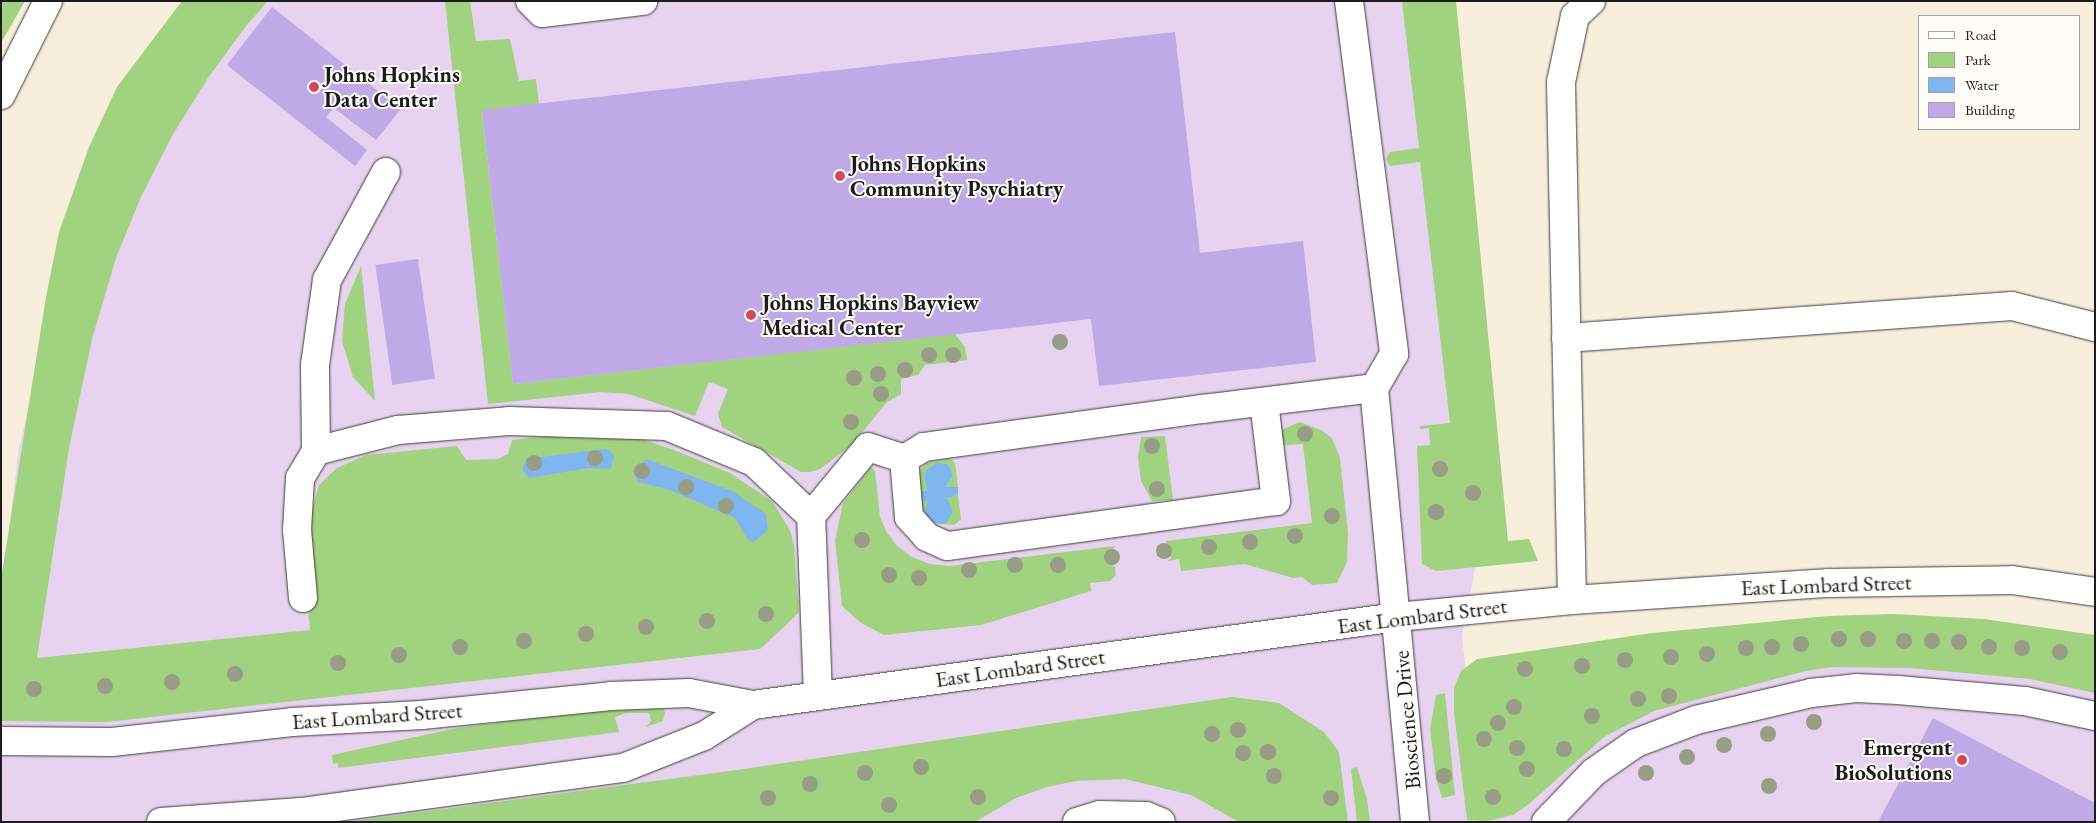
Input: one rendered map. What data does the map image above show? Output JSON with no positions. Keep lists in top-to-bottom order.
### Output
{
  "streets": {
    "main road": ["East Lombard Street", "Bioscience Drive"]
  },
  "crossings": [
    ["East Lombard Street", "Bioscience Drive"]
  ],
  "places": [
    "Johns Hopkins Data Center",
    "Johns Hopkins Community Psychiatry",
    "Johns Hopkins Bayview Medical Center",
    "Emergent BioSolutions"
  ],
  "legend": [
    "Road",
    "Park",
    "Water",
    "Building"
  ]
}
